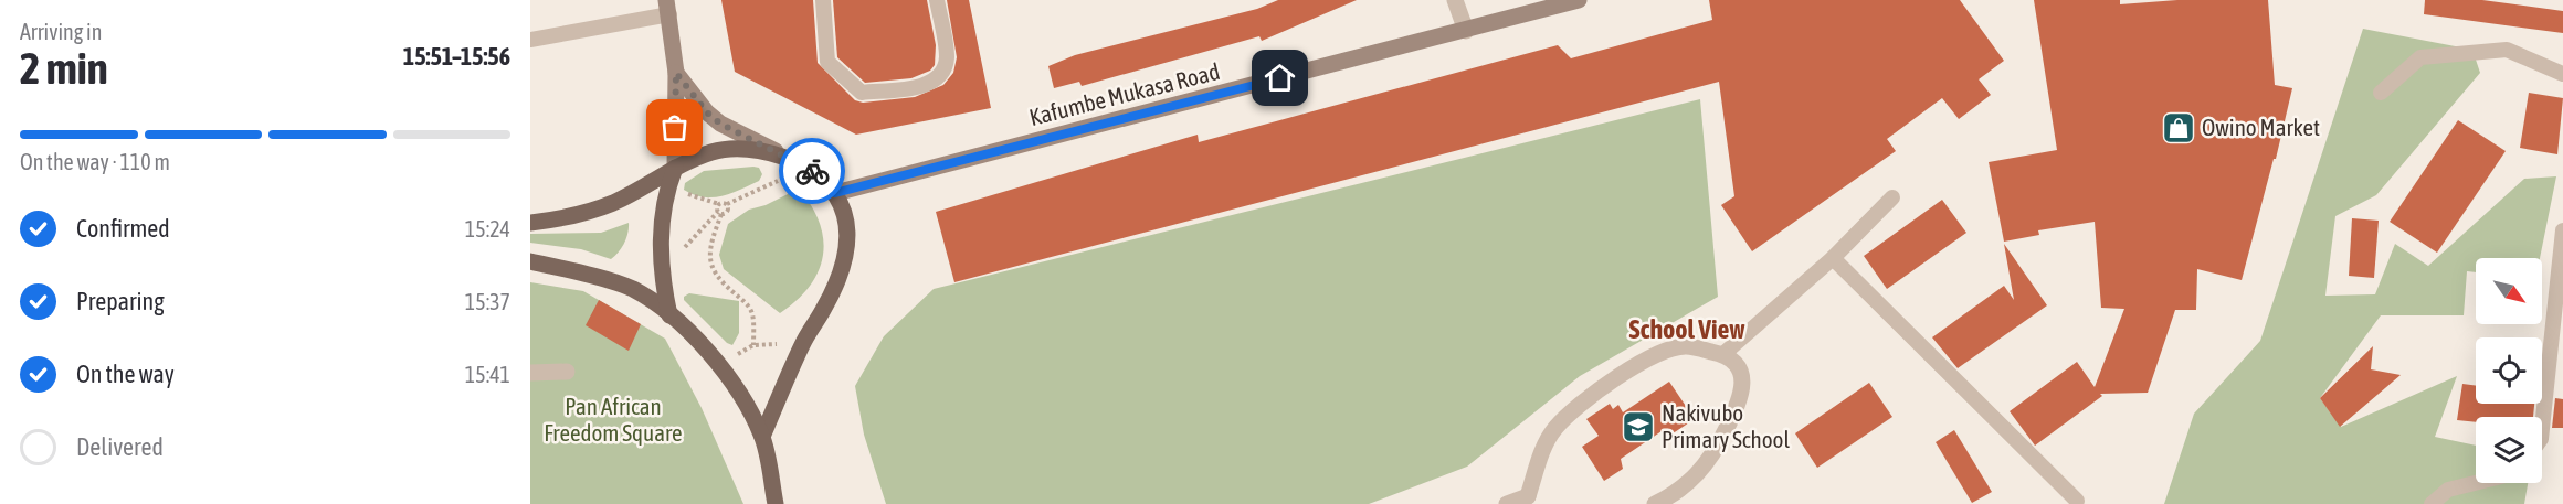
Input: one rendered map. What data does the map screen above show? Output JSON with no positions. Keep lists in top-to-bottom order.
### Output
{
  "streets": {
    "street": ["Kafumbe Mukasa Road"]
  },
  "districts": ["School View"],
  "parks": ["Pan African Freedom Square"],
  "places": {
    "shop": ["Owino Market"],
    "school or university": ["Nakivubo Primary School"]
  },
  "north": "bottom right",
  "page": {
    "heading": ["2 min", "Arriving in", "15:51–15:56"],
    "bar": "On the way · 110 m",
    "list": [
      ["Confirmed", "15:24"],
      ["Preparing", "15:37"],
      ["On the way", "15:41"],
      "Delivered"
    ]
  }
}
